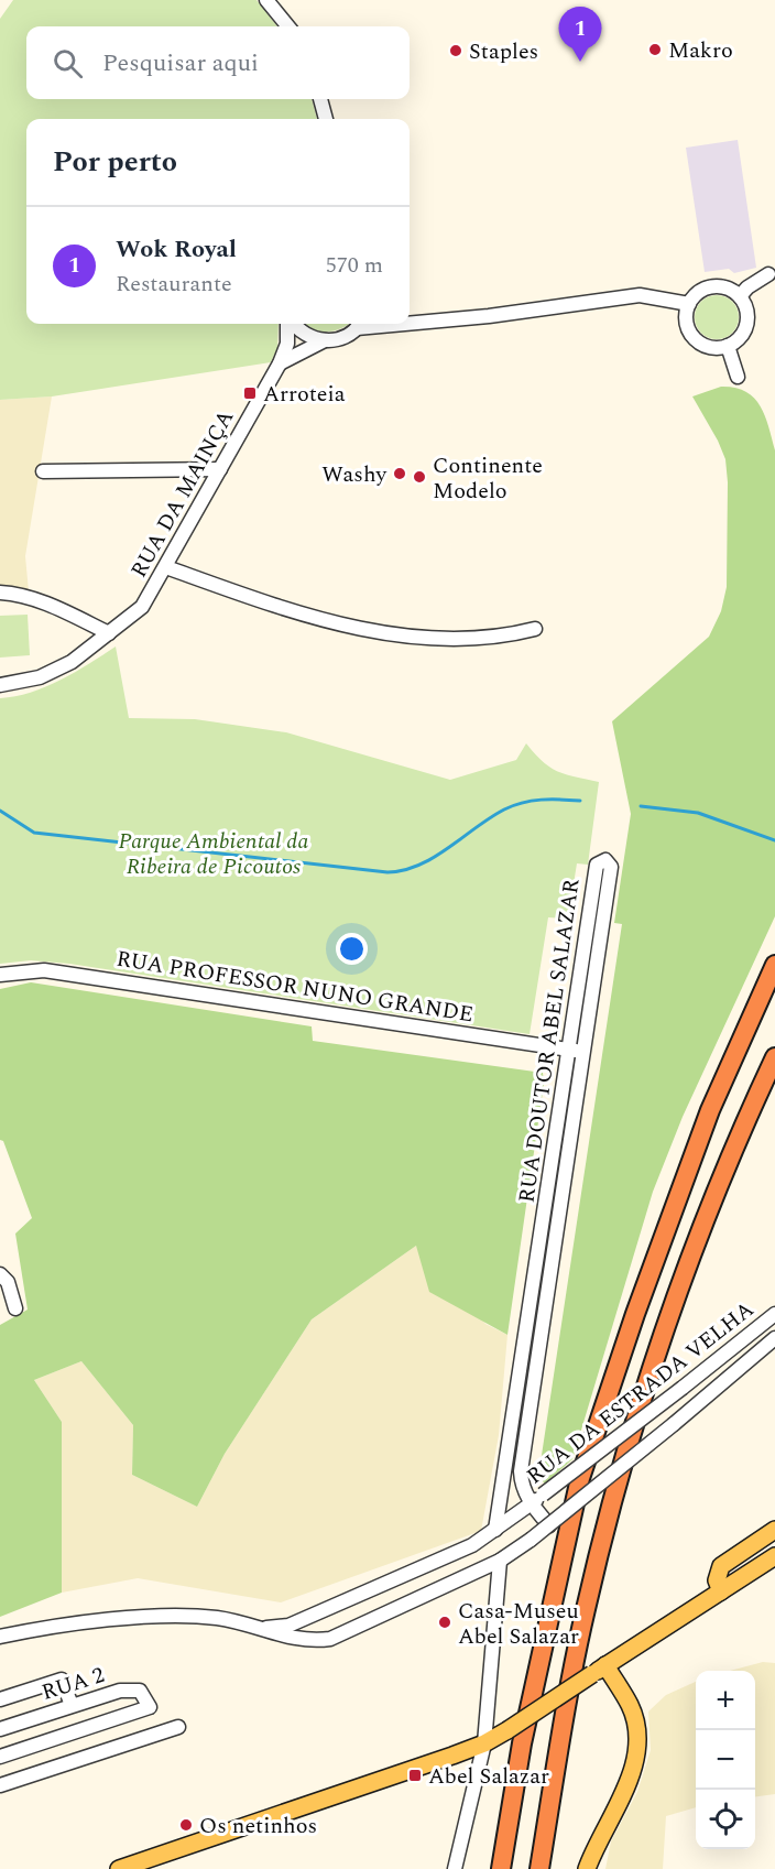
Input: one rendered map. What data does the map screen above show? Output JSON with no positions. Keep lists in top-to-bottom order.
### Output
{
  "streets": {
    "street": [
      "RUA DA MAINÇA",
      "RUA PROFESSOR NUNO GRANDE",
      "RUA DOUTOR ABEL SALAZAR",
      "RUA DA ESTRADA VELHA",
      "RUA 2"
    ]
  },
  "crossings": [
    ["RUA PROFESSOR NUNO GRANDE", "RUA DOUTOR ABEL SALAZAR"],
    ["RUA DOUTOR ABEL SALAZAR", "RUA DA ESTRADA VELHA"]
  ],
  "parks": ["Parque Ambiental da Ribeira de Picoutos"],
  "places": {
    "other": [
      "Makro",
      "Staples",
      "Washy",
      "Continente Modelo",
      "Casa-Museu Abel Salazar",
      "Os netinhos"
    ],
    "transit": ["Arroteia", "Abel Salazar"]
  },
  "page": {
    "pins": "1",
    "search": "Pesquisar aqui",
    "heading": "Por perto",
    "list": [
      {
        "mark": "1",
        "name": "Wok Royal",
        "note": "Restaurante",
        "value": "570 m"
      }
    ],
    "map_buttons": ["+", "−"]
  }
}
